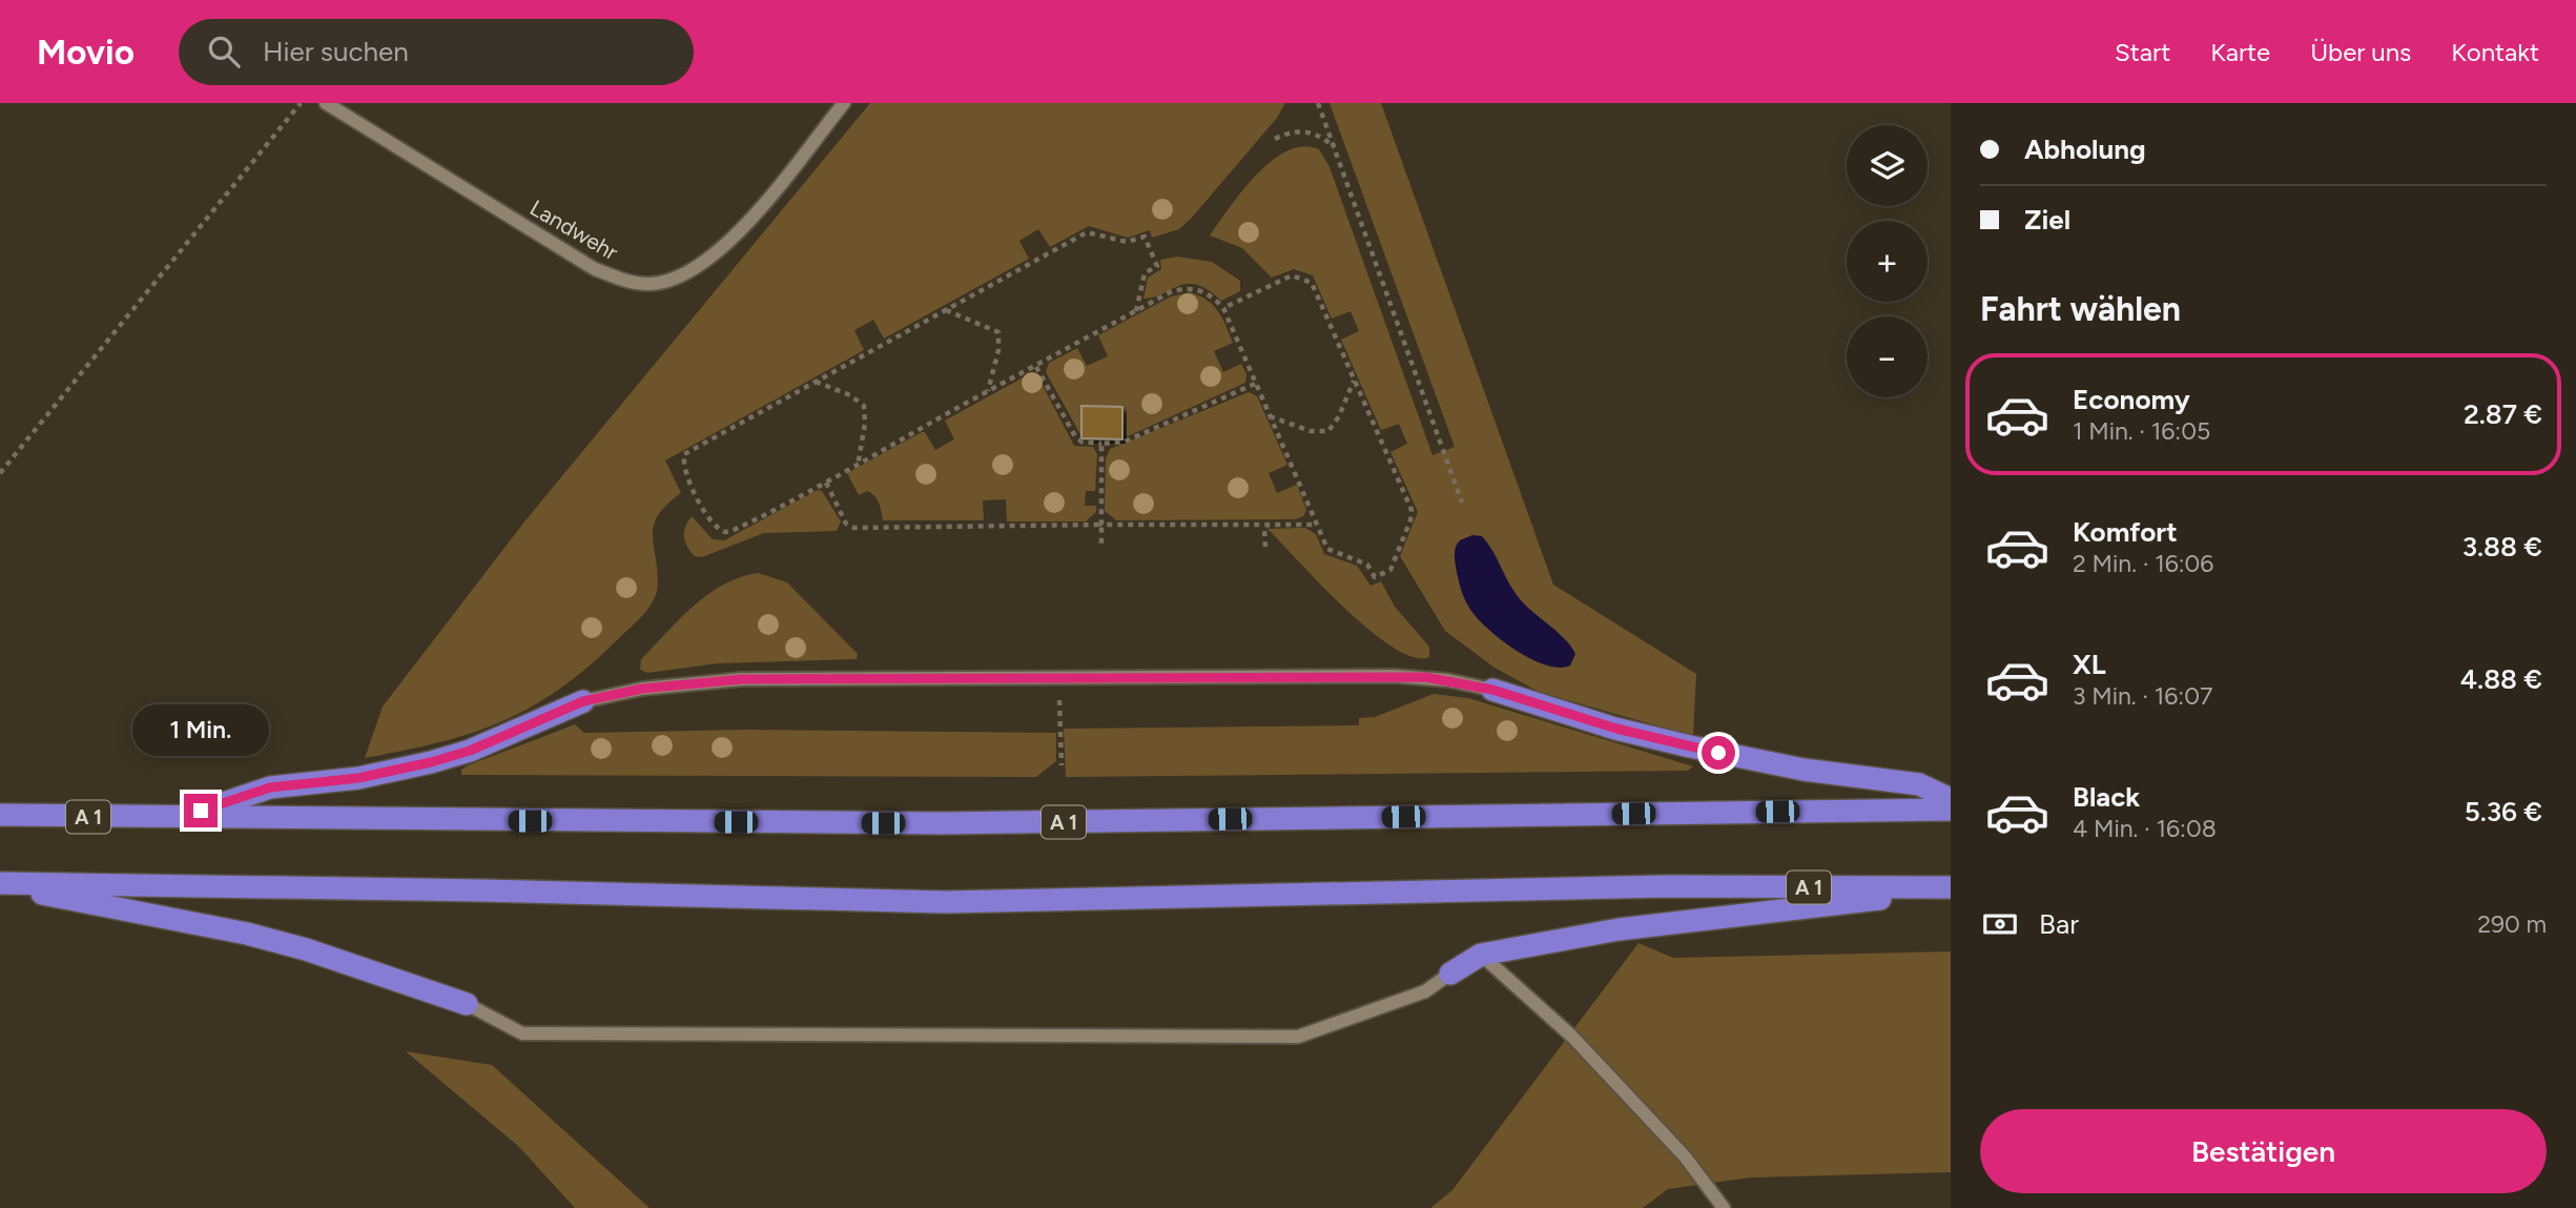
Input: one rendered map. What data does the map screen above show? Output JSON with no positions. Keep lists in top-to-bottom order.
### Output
{
  "streets": {
    "highway": ["A 1"],
    "street": ["Landwehr"]
  },
  "page": {
    "header": "Movio",
    "search": "Hier suchen",
    "nav": [
      "Start",
      "Karte",
      "Über uns",
      "Kontakt"
    ],
    "banner": ["Abholung", "Ziel"],
    "map_buttons": ["+", "−"],
    "heading": "Fahrt wählen",
    "list": [
      {
        "name": "Economy",
        "note": "1 Min. · 16:05",
        "value": "2.87 €"
      },
      {
        "name": "Komfort",
        "note": "2 Min. · 16:06",
        "value": "3.88 €"
      },
      {
        "name": "XL",
        "note": "3 Min. · 16:07",
        "value": "4.88 €"
      },
      {
        "name": "Black",
        "note": "4 Min. · 16:08",
        "value": "5.36 €"
      }
    ],
    "bubble": "1 Min.",
    "pay": ["Bar", "290 m"],
    "buttons": "Bestätigen"
  }
}
